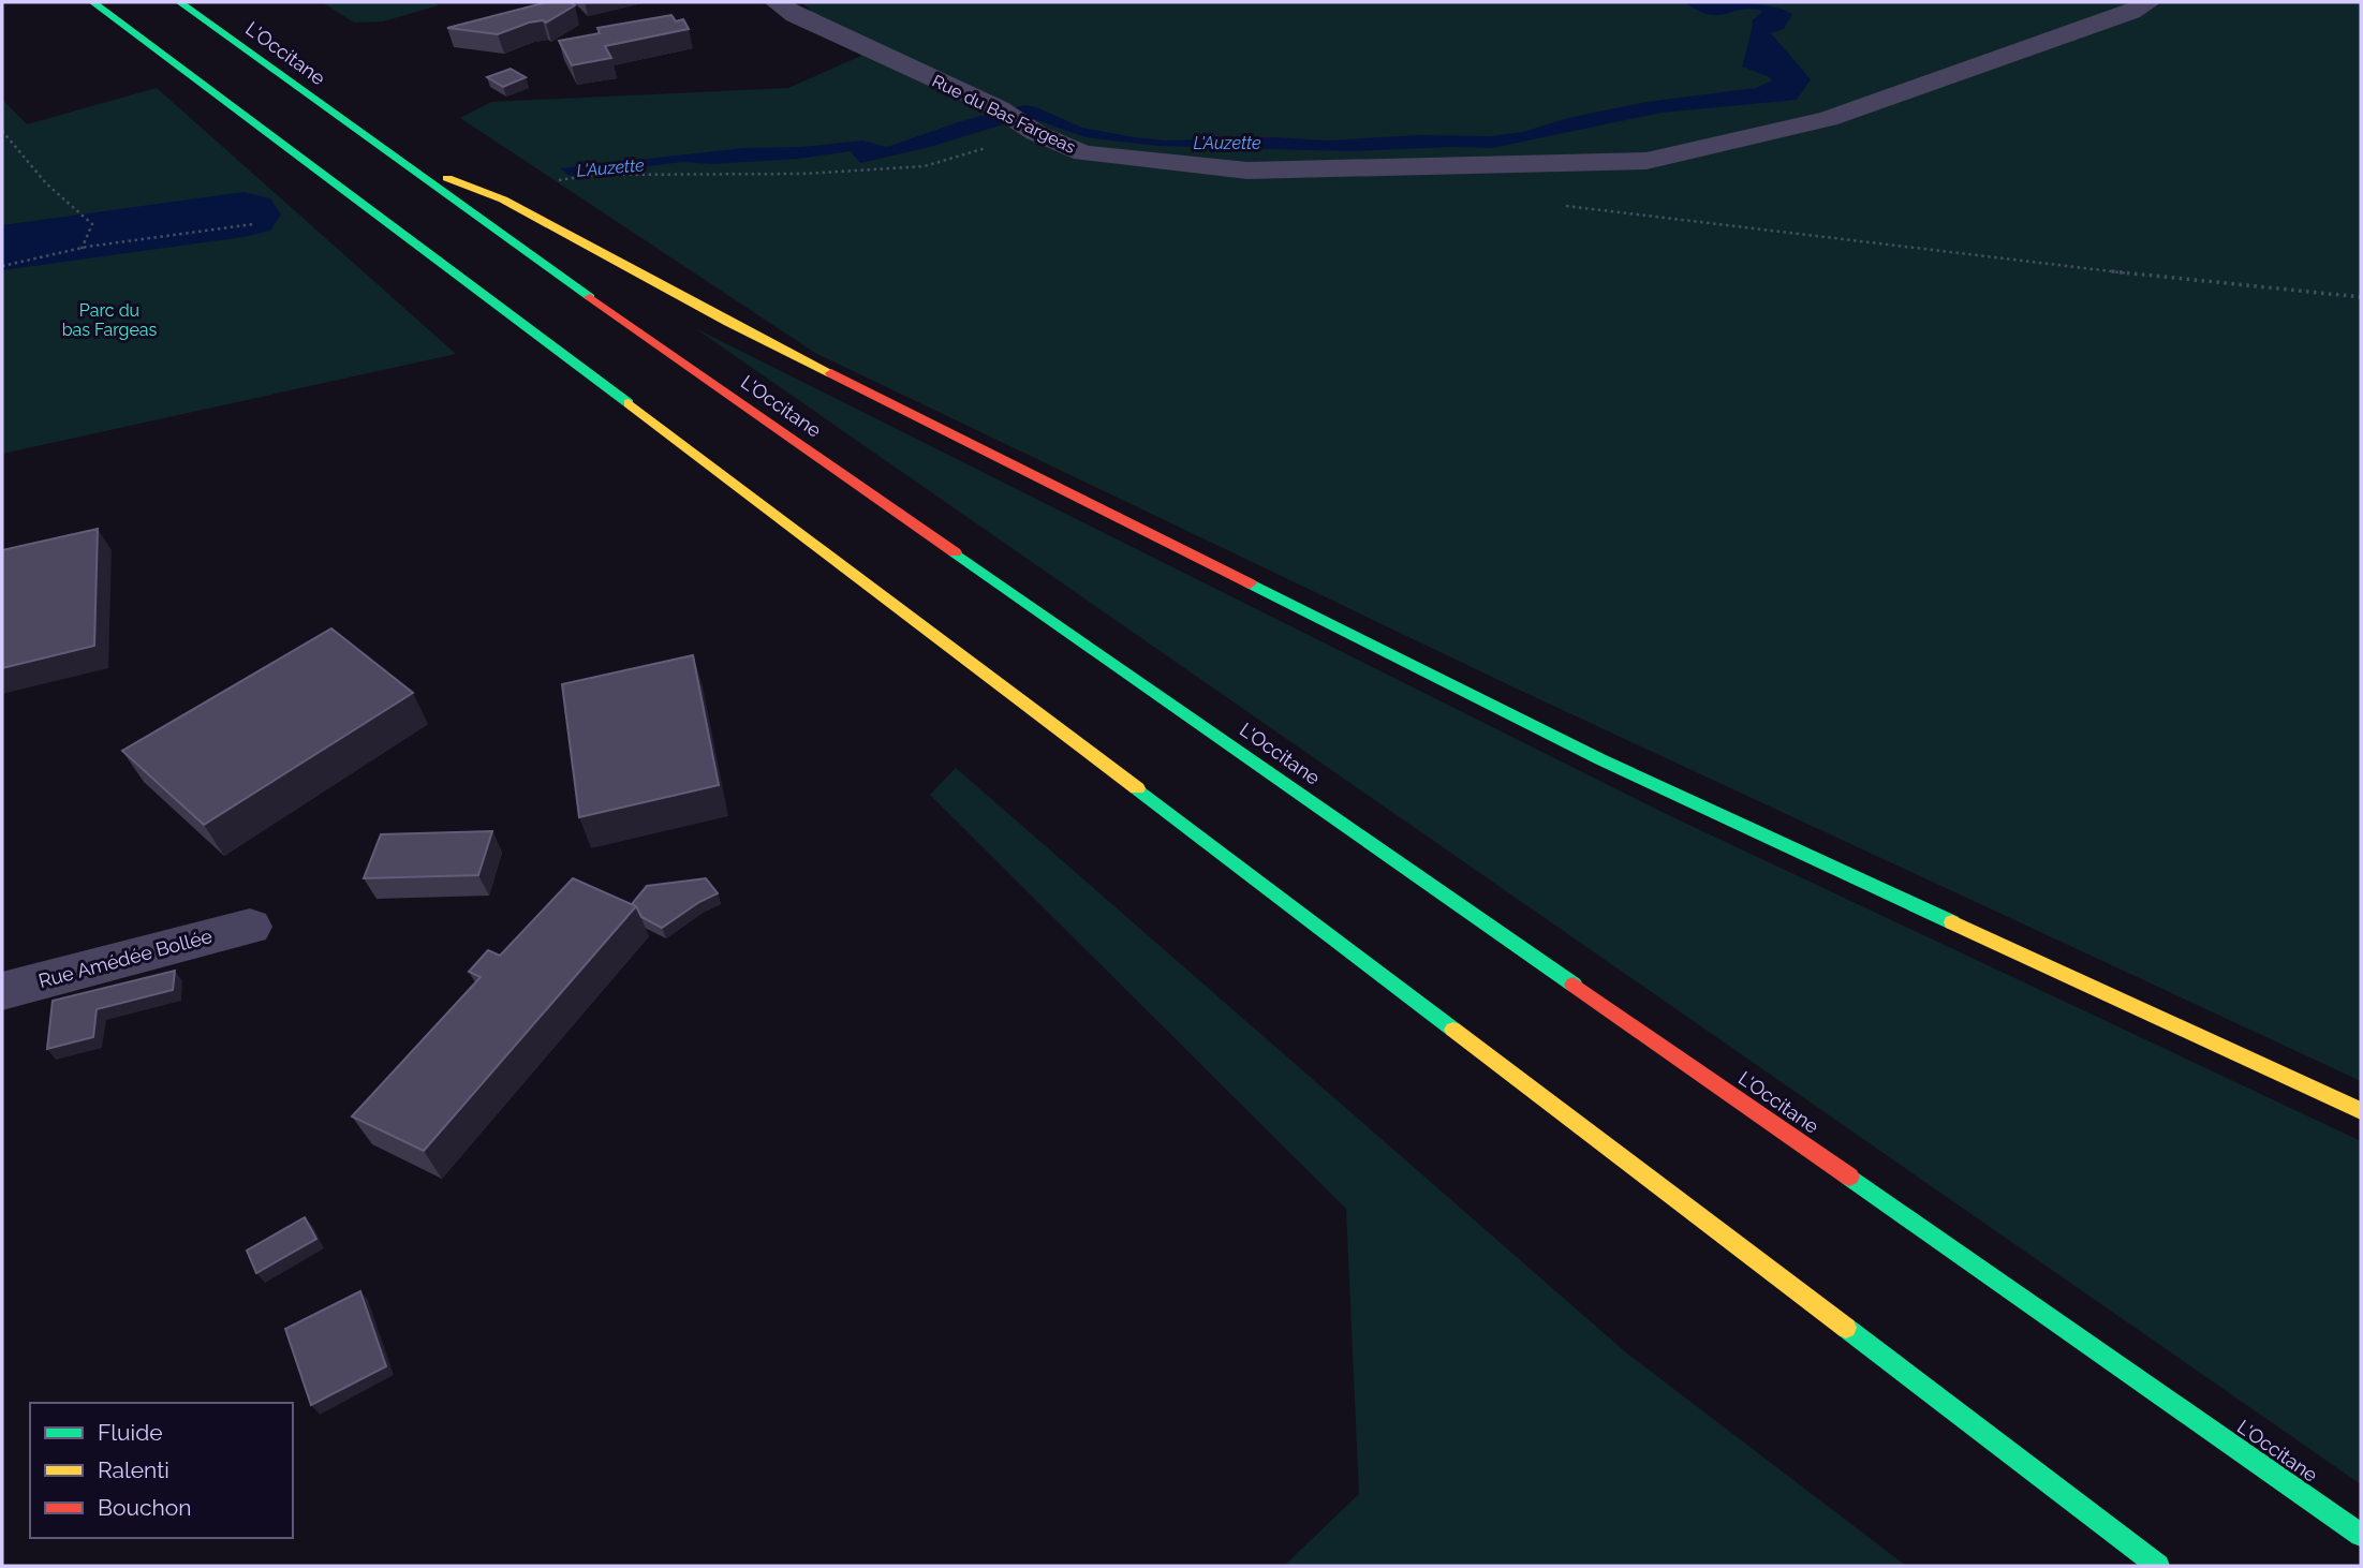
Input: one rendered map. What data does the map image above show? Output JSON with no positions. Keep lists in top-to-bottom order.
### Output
{
  "streets": {
    "highway": ["L'Occitane"],
    "street": ["Rue du Bas Fargeas", "Rue Amédée Bollée"]
  },
  "water": ["L'Auzette"],
  "parks": ["Parc du bas Fargeas"],
  "legend": ["Fluide", "Ralenti", "Bouchon"]
}
